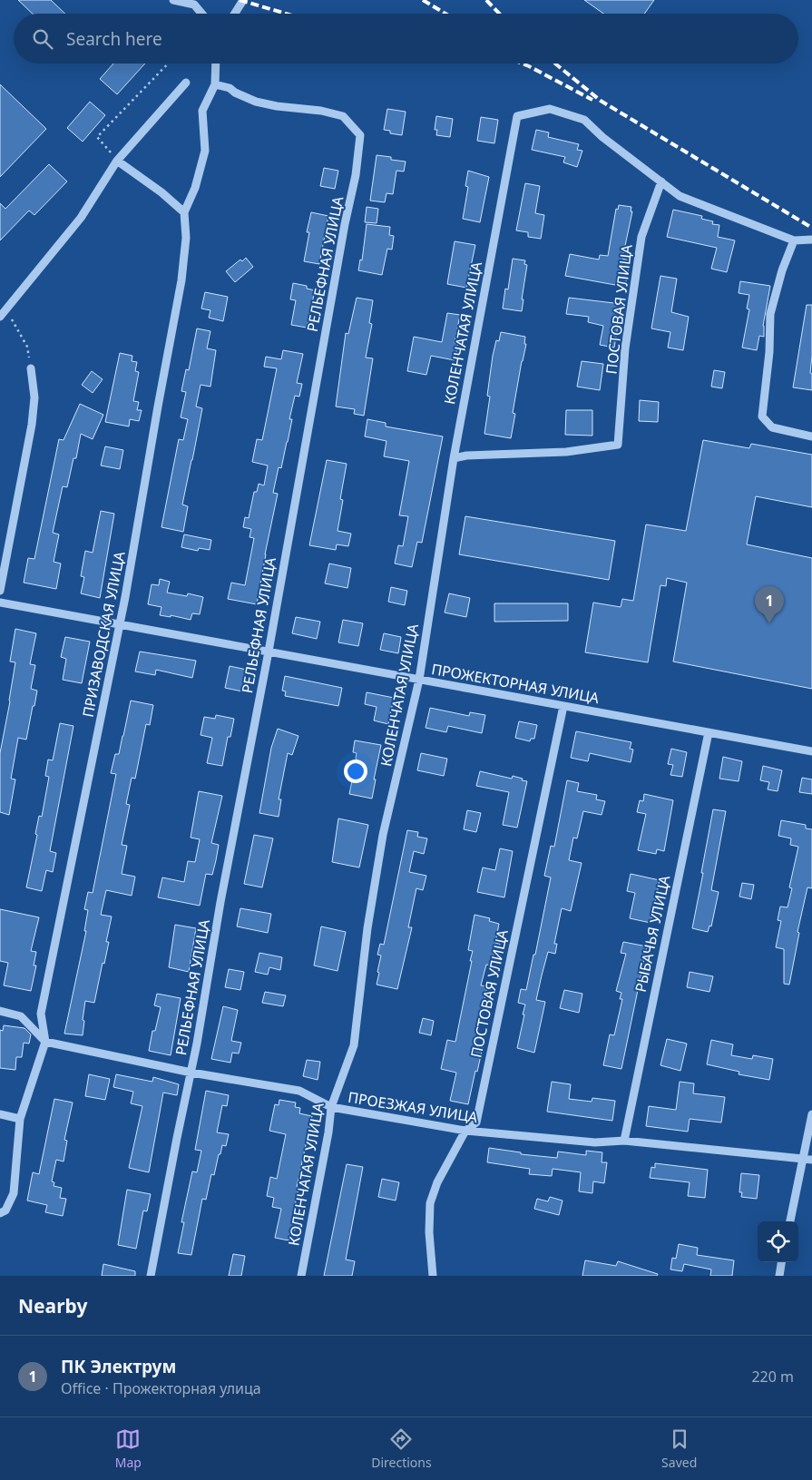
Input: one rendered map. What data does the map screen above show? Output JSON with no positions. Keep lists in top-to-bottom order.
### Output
{
  "streets": {
    "street": [
      "РЕЛЬЕФНАЯ УЛИЦА",
      "ПОСТОВАЯ УЛИЦА",
      "КОЛЕНЧАТАЯ УЛИЦА",
      "ПРИЗАВОДСКАЯ УЛИЦА",
      "ПРОЖЕКТОРНАЯ УЛИЦА",
      "РЫБАЧЬЯ УЛИЦА",
      "ПРОЕЗЖАЯ УЛИЦА"
    ]
  },
  "crossings": [
    ["РЕЛЬЕФНАЯ УЛИЦА", "ПРИЗАВОДСКАЯ УЛИЦА"],
    ["РЕЛЬЕФНАЯ УЛИЦА", "ПРОЖЕКТОРНАЯ УЛИЦА"],
    ["РЕЛЬЕФНАЯ УЛИЦА", "ПРОЕЗЖАЯ УЛИЦА"],
    ["ПОСТОВАЯ УЛИЦА", "КОЛЕНЧАТАЯ УЛИЦА"],
    ["ПОСТОВАЯ УЛИЦА", "ПРОЖЕКТОРНАЯ УЛИЦА"],
    ["ПОСТОВАЯ УЛИЦА", "ПРОЕЗЖАЯ УЛИЦА"],
    ["КОЛЕНЧАТАЯ УЛИЦА", "ПРОЖЕКТОРНАЯ УЛИЦА"],
    ["КОЛЕНЧАТАЯ УЛИЦА", "ПРОЕЗЖАЯ УЛИЦА"],
    ["ПРИЗАВОДСКАЯ УЛИЦА", "ПРОЖЕКТОРНАЯ УЛИЦА"],
    ["ПРИЗАВОДСКАЯ УЛИЦА", "ПРОЕЗЖАЯ УЛИЦА"],
    ["ПРОЖЕКТОРНАЯ УЛИЦА", "РЫБАЧЬЯ УЛИЦА"],
    ["РЫБАЧЬЯ УЛИЦА", "ПРОЕЗЖАЯ УЛИЦА"]
  ],
  "page": {
    "search": "Search here",
    "pins": "1",
    "heading": "Nearby",
    "list": [
      {
        "mark": "1",
        "name": "ПК Электрум",
        "note": "Office · Прожекторная улица",
        "value": "220 m"
      }
    ],
    "nav": ["Map", "Directions", "Saved"]
  }
}
